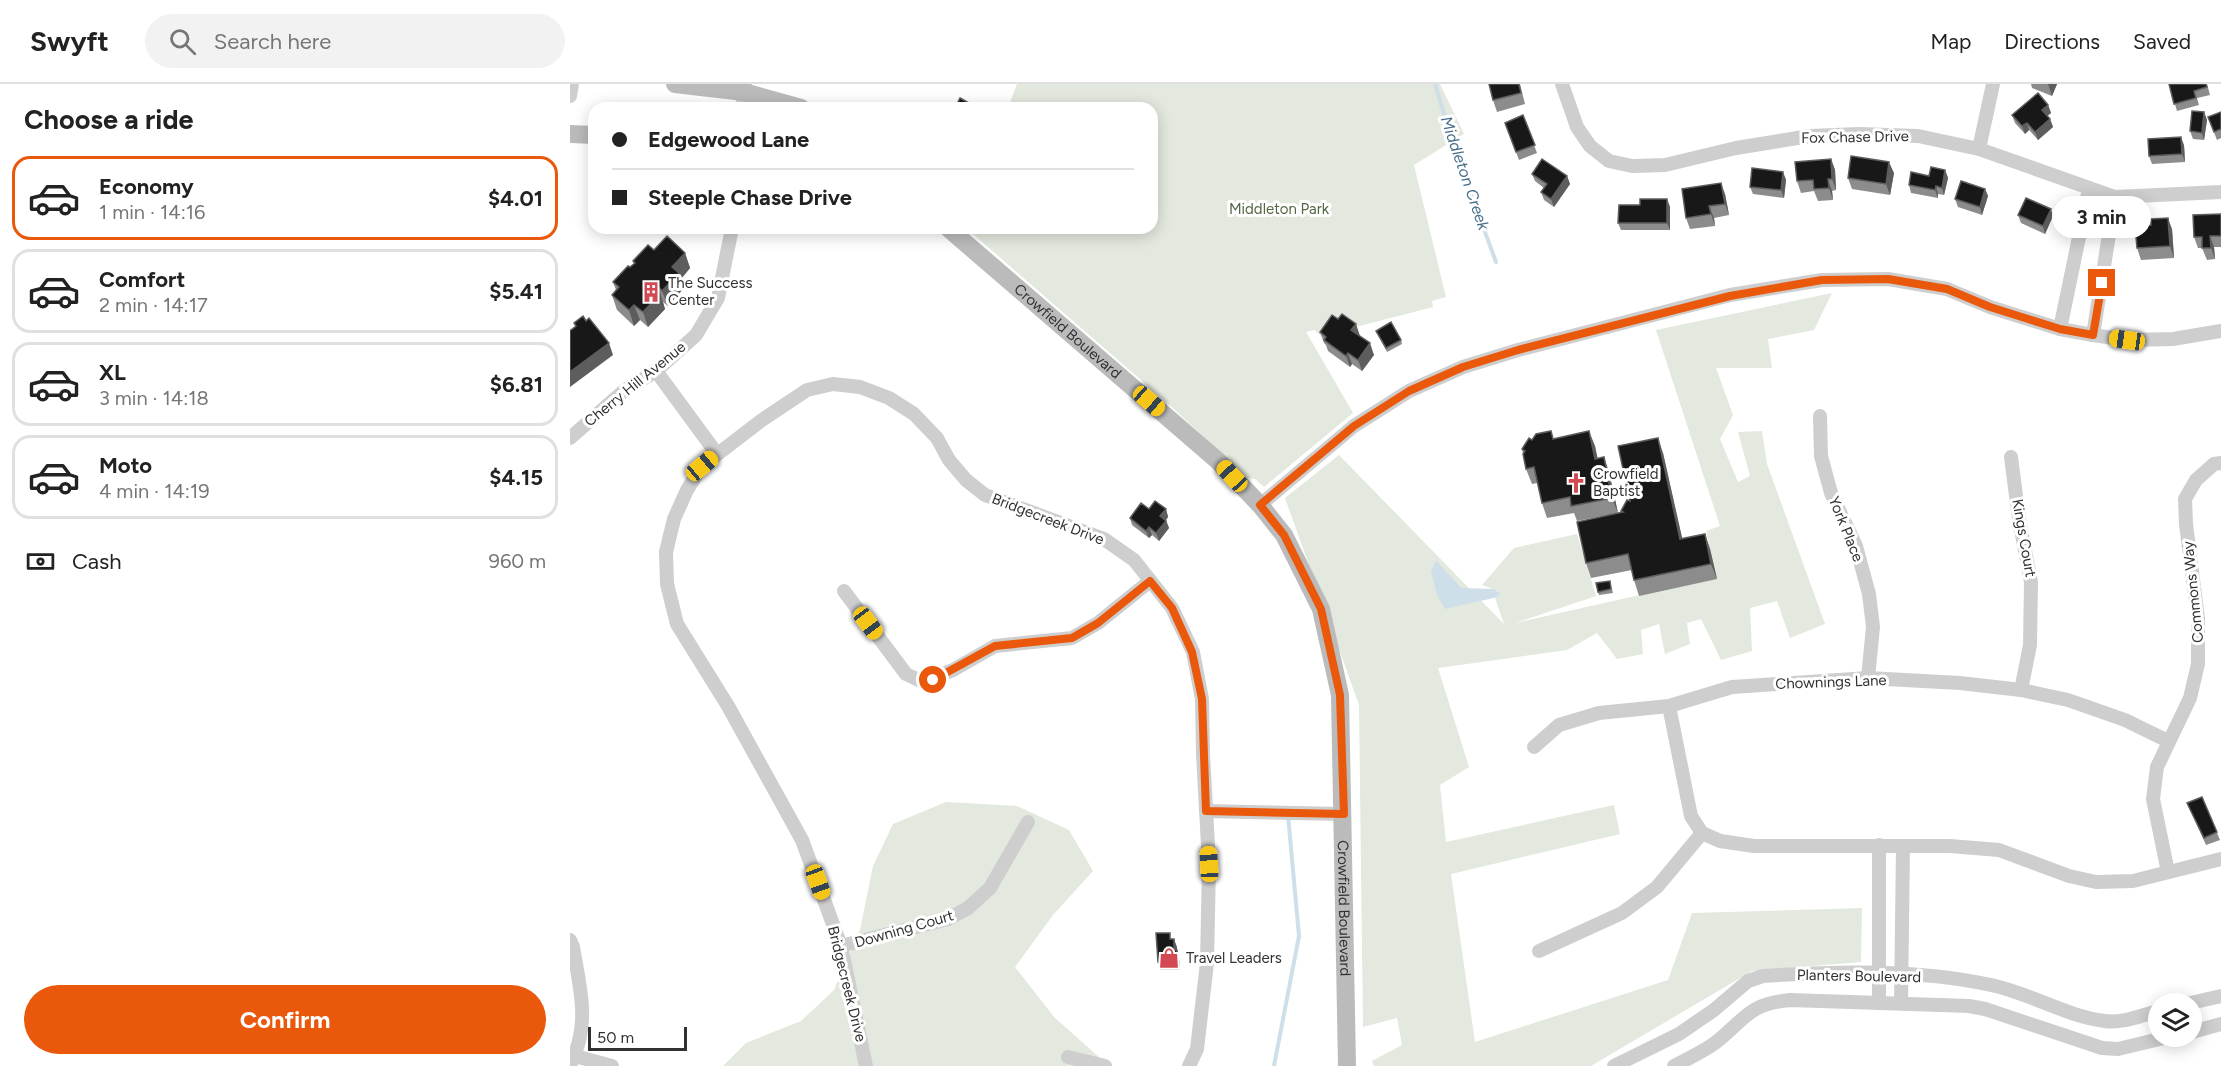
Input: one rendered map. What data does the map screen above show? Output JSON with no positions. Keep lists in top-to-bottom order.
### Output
{
  "streets": {
    "main road": ["Crowfield Boulevard"],
    "street": [
      "Fox Chase Drive",
      "Cherry Hill Avenue",
      "Bridgecreek Drive",
      "York Place",
      "Kings Court",
      "Commons Way",
      "Chownings Lane",
      "Downing Court",
      "Planters Boulevard"
    ]
  },
  "crossings": [
    ["Bridgecreek Drive", "Downing Court"],
    ["York Place", "Chownings Lane"],
    ["Kings Court", "Chownings Lane"],
    ["Commons Way", "Chownings Lane"]
  ],
  "water": ["Middleton Creek"],
  "parks": ["Middleton Park"],
  "places": {
    "building": ["The Success Center"],
    "church": ["Crowfield Baptist"],
    "shop": ["Travel Leaders"]
  },
  "scale_bar": "50 m",
  "page": {
    "header": "Swyft",
    "search": "Search here",
    "nav": ["Map", "Directions", "Saved"],
    "heading": "Choose a ride",
    "banner": ["Edgewood Lane", "Steeple Chase Drive"],
    "list": [
      {
        "name": "Economy",
        "note": "1 min · 14:16",
        "value": "$4.01"
      },
      {
        "name": "Comfort",
        "note": "2 min · 14:17",
        "value": "$5.41"
      },
      {
        "name": "XL",
        "note": "3 min · 14:18",
        "value": "$6.81"
      },
      {
        "name": "Moto",
        "note": "4 min · 14:19",
        "value": "$4.15"
      }
    ],
    "bubble": "3 min",
    "pay": ["Cash", "960 m"],
    "buttons": "Confirm",
    "scale": "50 m"
  }
}
